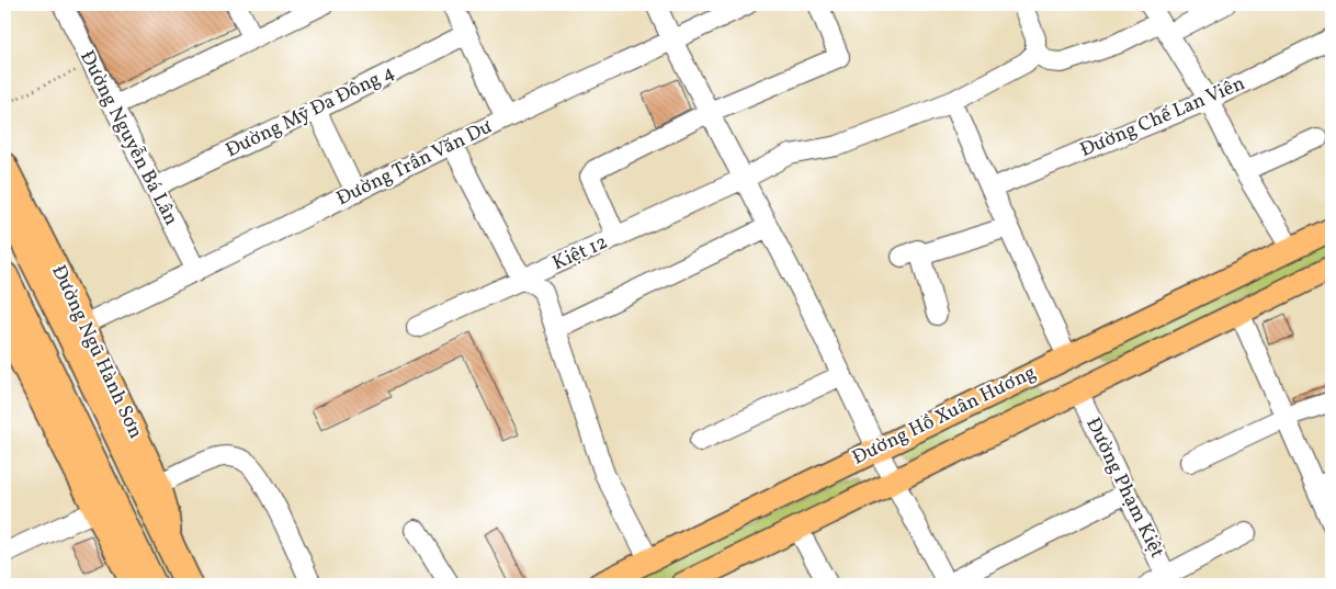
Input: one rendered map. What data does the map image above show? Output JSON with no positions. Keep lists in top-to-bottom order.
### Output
{
  "streets": {
    "highway": ["Đường Ngũ Hành Sơn"],
    "main road": ["Đường Hồ Xuân Hương"],
    "street": [
      "Đường Mỹ Đa Đông 4",
      "Đường Chế Lan Viên",
      "Đường Nguyễn Bá Lân",
      "Đường Trần Văn Dư",
      "Kiệt 12",
      "Đường Phạm Kiệt"
    ]
  },
  "crossings": [
    ["Đường Mỹ Đa Đông 4", "Đường Nguyễn Bá Lân"],
    ["Đường Nguyễn Bá Lân", "Đường Trần Văn Dư"],
    ["Đường Trần Văn Dư", "Đường Ngũ Hành Sơn"],
    ["Đường Hồ Xuân Hương", "Đường Phạm Kiệt"]
  ]
}
